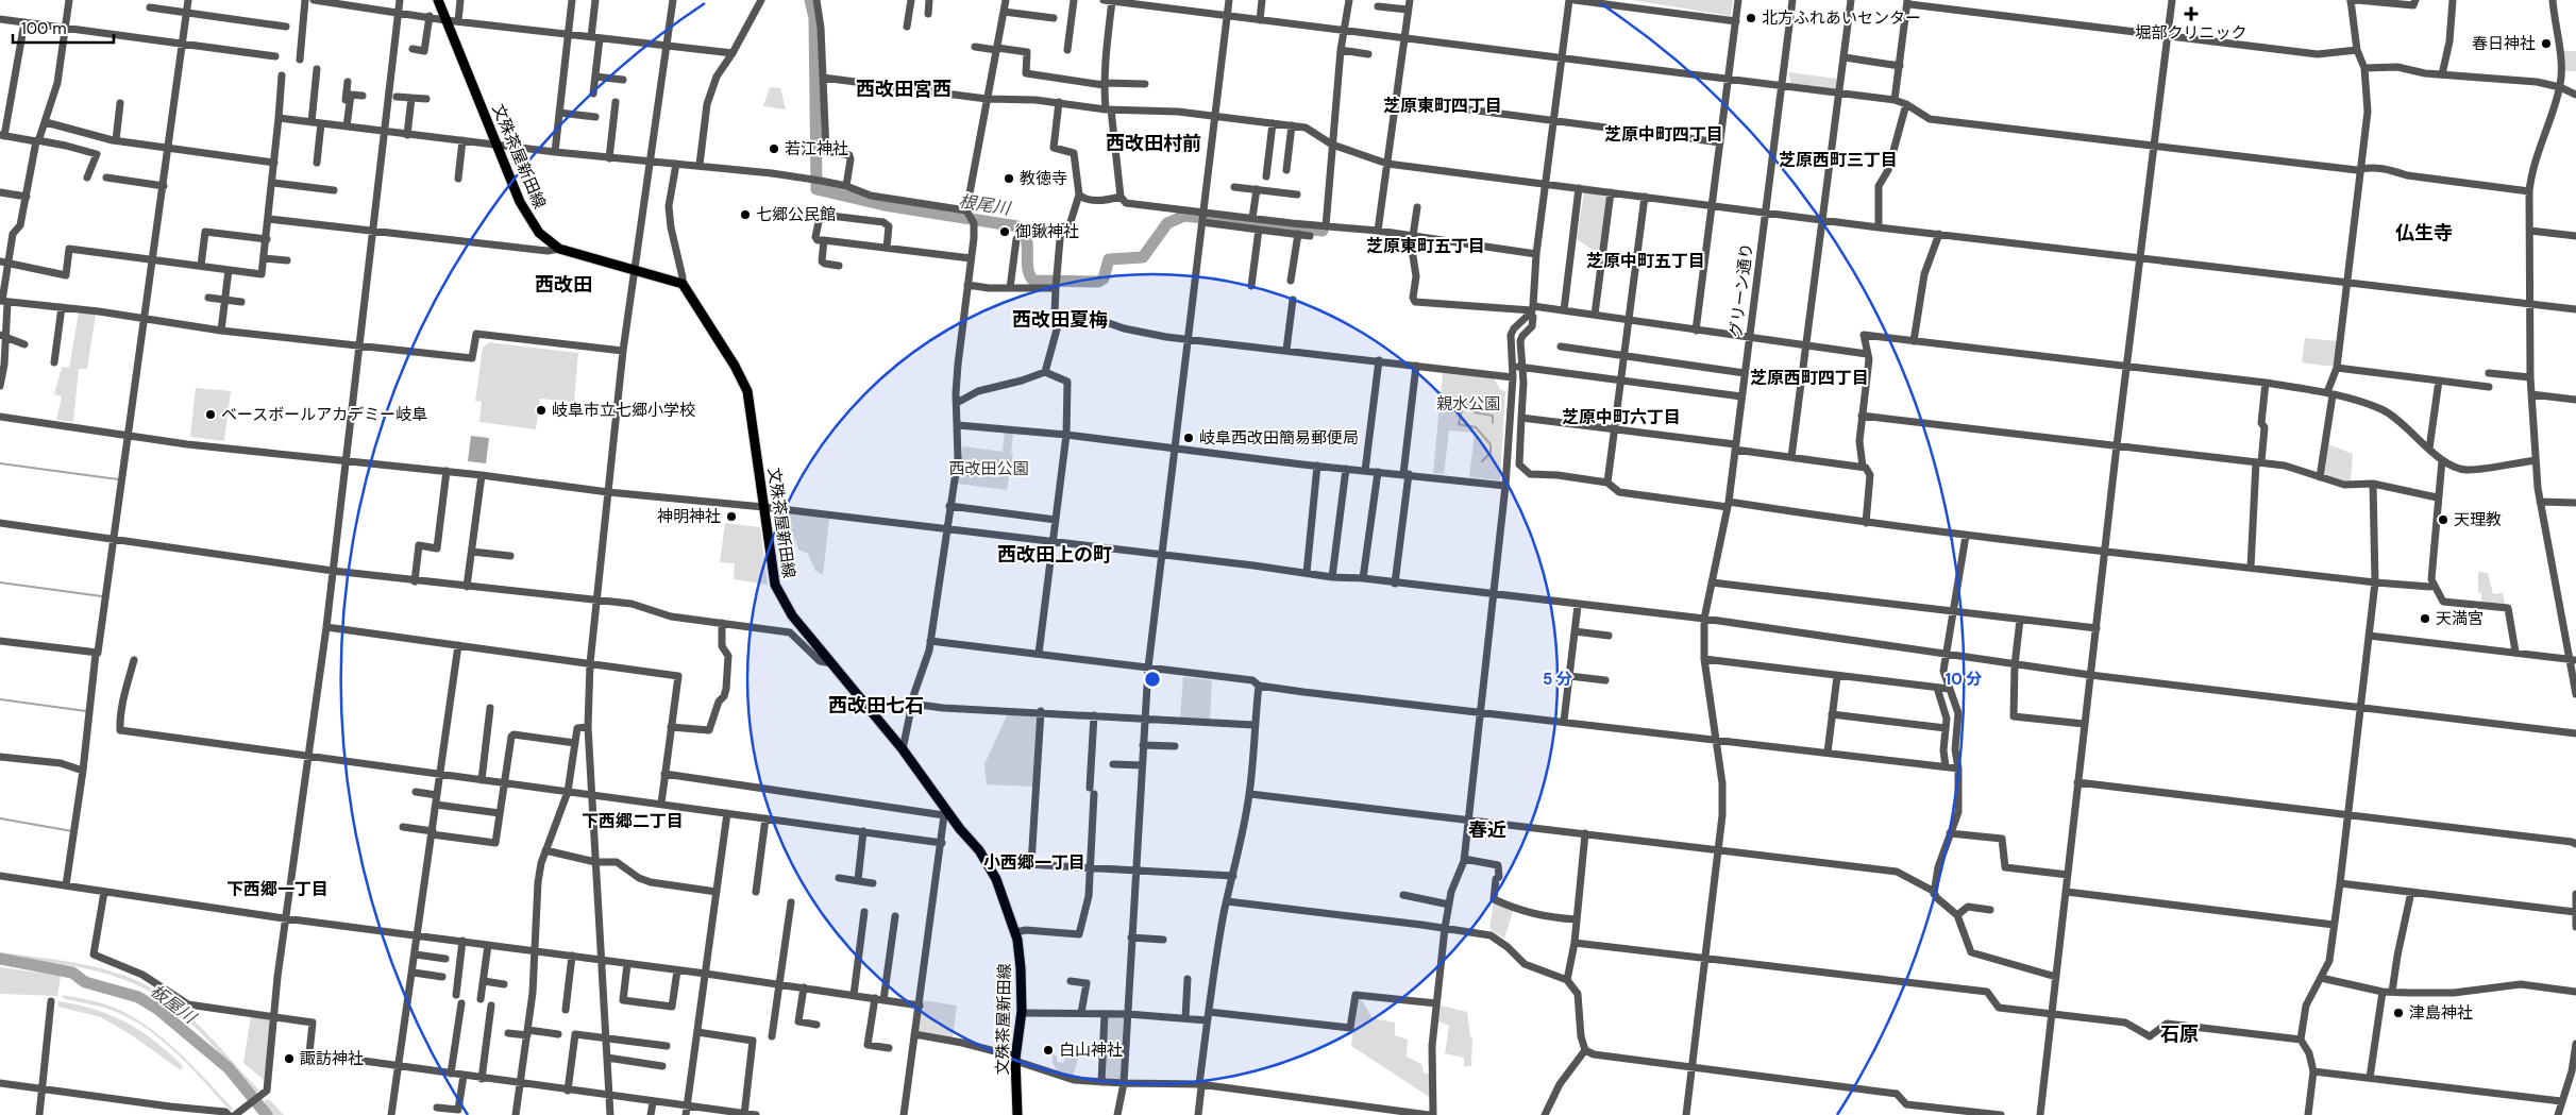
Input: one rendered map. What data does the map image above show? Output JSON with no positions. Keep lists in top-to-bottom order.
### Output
{
  "streets": {
    "main road": ["文殊茶屋新田線"],
    "street": ["グリーン通り"]
  },
  "districts": [
    "西改田宮西",
    "芝原東町四丁目",
    "芝原中町四丁目",
    "西改田村前",
    "芝原西町三丁目",
    "仏生寺",
    "芝原東町五丁目",
    "芝原中町五丁目",
    "西改田",
    "西改田夏梅",
    "芝原西町四丁目",
    "芝原中町六丁目",
    "西改田上の町",
    "西改田七石",
    "下西郷二丁目",
    "春近",
    "小西郷一丁目",
    "下西郷一丁目",
    "石原"
  ],
  "water": ["根尾川", "板屋川"],
  "parks": ["親水公園", "西改田公園"],
  "places": {
    "health": ["堀部クリニック"],
    "other": [
      "北方ふれあいセンター",
      "春日神社",
      "若江神社",
      "教徳寺",
      "七郷公民館",
      "御鍬神社",
      "岐阜市立七郷小学校",
      "ベースボールアカデミー岐阜",
      "岐阜西改田簡易郵便局",
      "神明神社",
      "天理教",
      "天満宮",
      "津島神社",
      "白山神社",
      "諏訪神社"
    ]
  },
  "scale_bar": "100 m",
  "rings": ["5 分", "10 分"]
}
